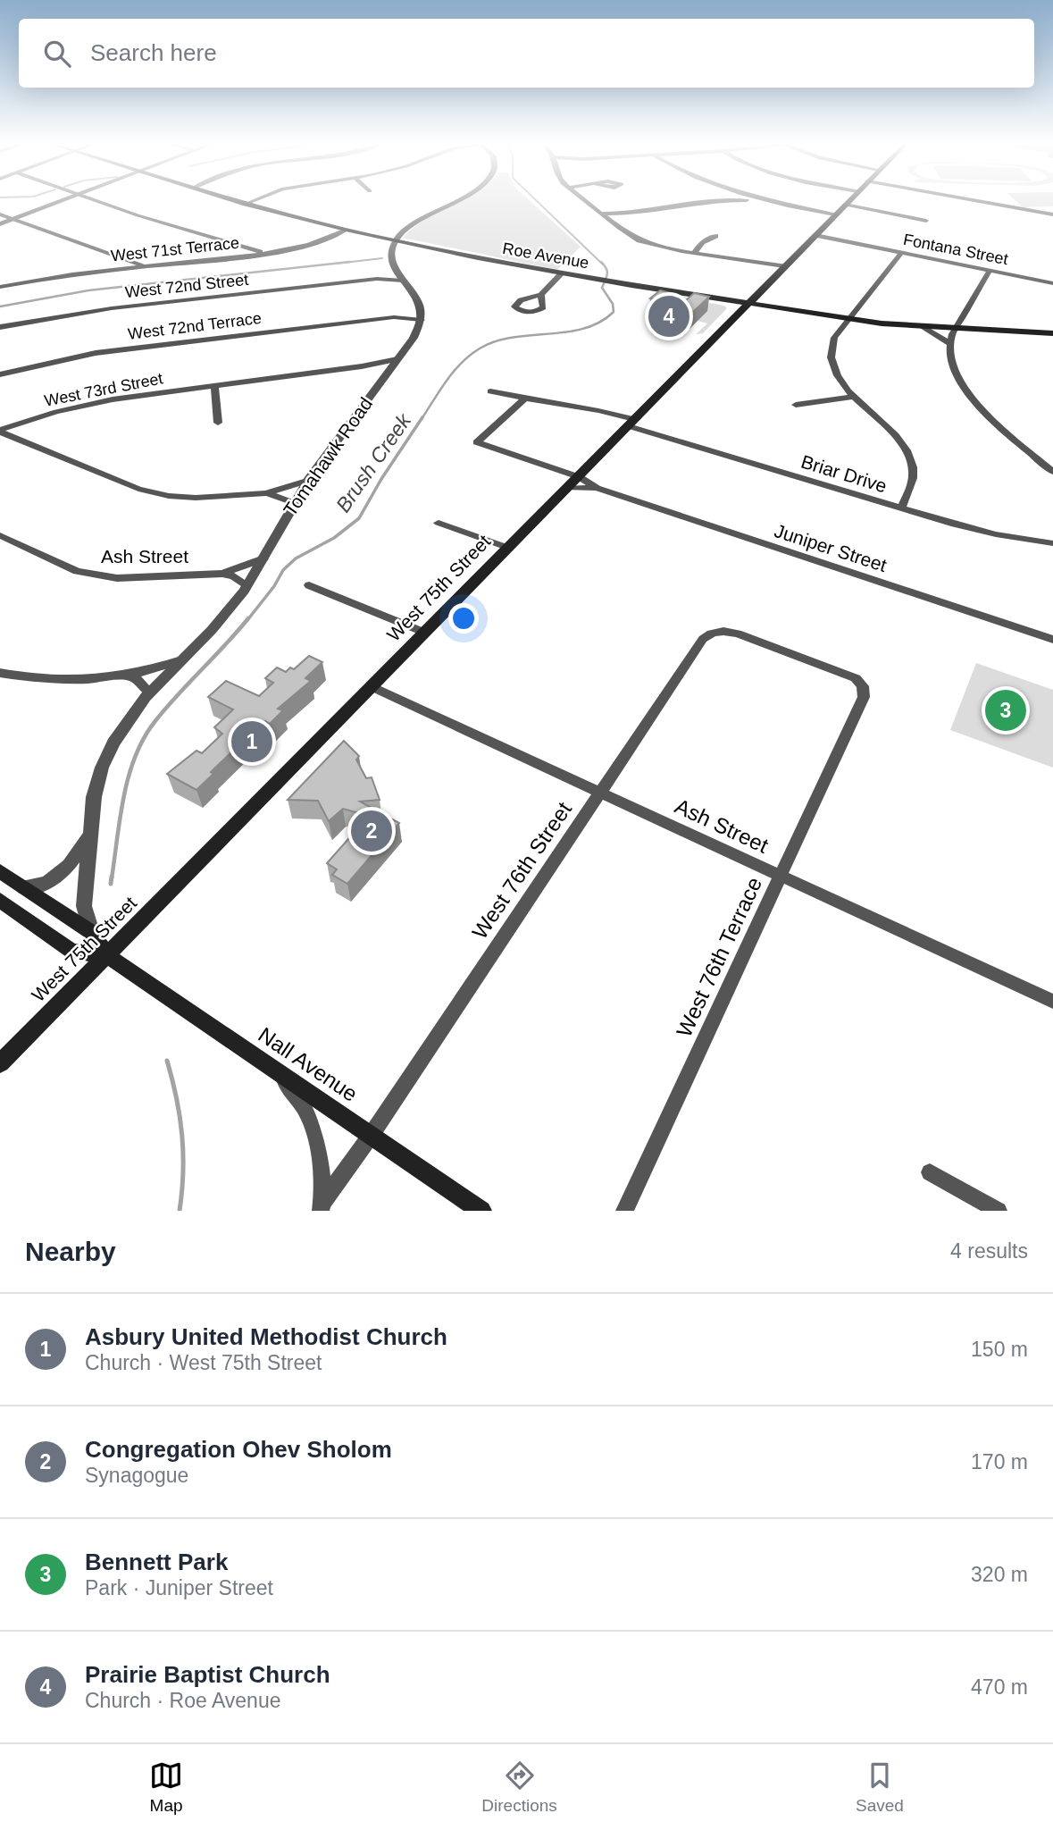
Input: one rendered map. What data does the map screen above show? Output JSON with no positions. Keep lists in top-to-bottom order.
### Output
{
  "streets": {
    "main road": ["Roe Avenue", "West 75th Street", "Nall Avenue"],
    "street": [
      "West 71st Terrace",
      "Fontana Street",
      "West 72nd Street",
      "West 72nd Terrace",
      "West 73rd Street",
      "Tomahawk Road",
      "Briar Drive",
      "Juniper Street",
      "Ash Street",
      "West 76th Street",
      "West 76th Terrace"
    ]
  },
  "crossings": [
    ["West 71st Terrace", "Roe Avenue"],
    ["Fontana Street", "West 75th Street"],
    ["Roe Avenue", "West 75th Street"],
    ["West 72nd Terrace", "Tomahawk Road"],
    ["West 73rd Street", "Tomahawk Road"],
    ["Tomahawk Road", "Ash Street"],
    ["Tomahawk Road", "Nall Avenue"],
    ["Briar Drive", "Juniper Street"],
    ["Briar Drive", "West 75th Street"],
    ["Juniper Street", "West 75th Street"],
    ["Ash Street", "West 75th Street"],
    ["Ash Street", "West 76th Street"],
    ["Ash Street", "West 76th Terrace"],
    ["West 75th Street", "Nall Avenue"],
    ["West 76th Street", "West 76th Terrace"],
    ["West 76th Street", "Nall Avenue"]
  ],
  "water": ["Brush Creek"],
  "page": {
    "search": "Search here",
    "pins": [
      "4",
      "3",
      "1",
      "2"
    ],
    "heading": ["Nearby", "4 results"],
    "list": [
      {
        "mark": "1",
        "name": "Asbury United Methodist Church",
        "note": "Church · West 75th Street",
        "value": "150 m"
      },
      {
        "mark": "2",
        "name": "Congregation Ohev Sholom",
        "note": "Synagogue",
        "value": "170 m"
      },
      {
        "mark": "3",
        "name": "Bennett Park",
        "note": "Park · Juniper Street",
        "value": "320 m"
      },
      {
        "mark": "4",
        "name": "Prairie Baptist Church",
        "note": "Church · Roe Avenue",
        "value": "470 m"
      }
    ],
    "nav": ["Map", "Directions", "Saved"]
  }
}
